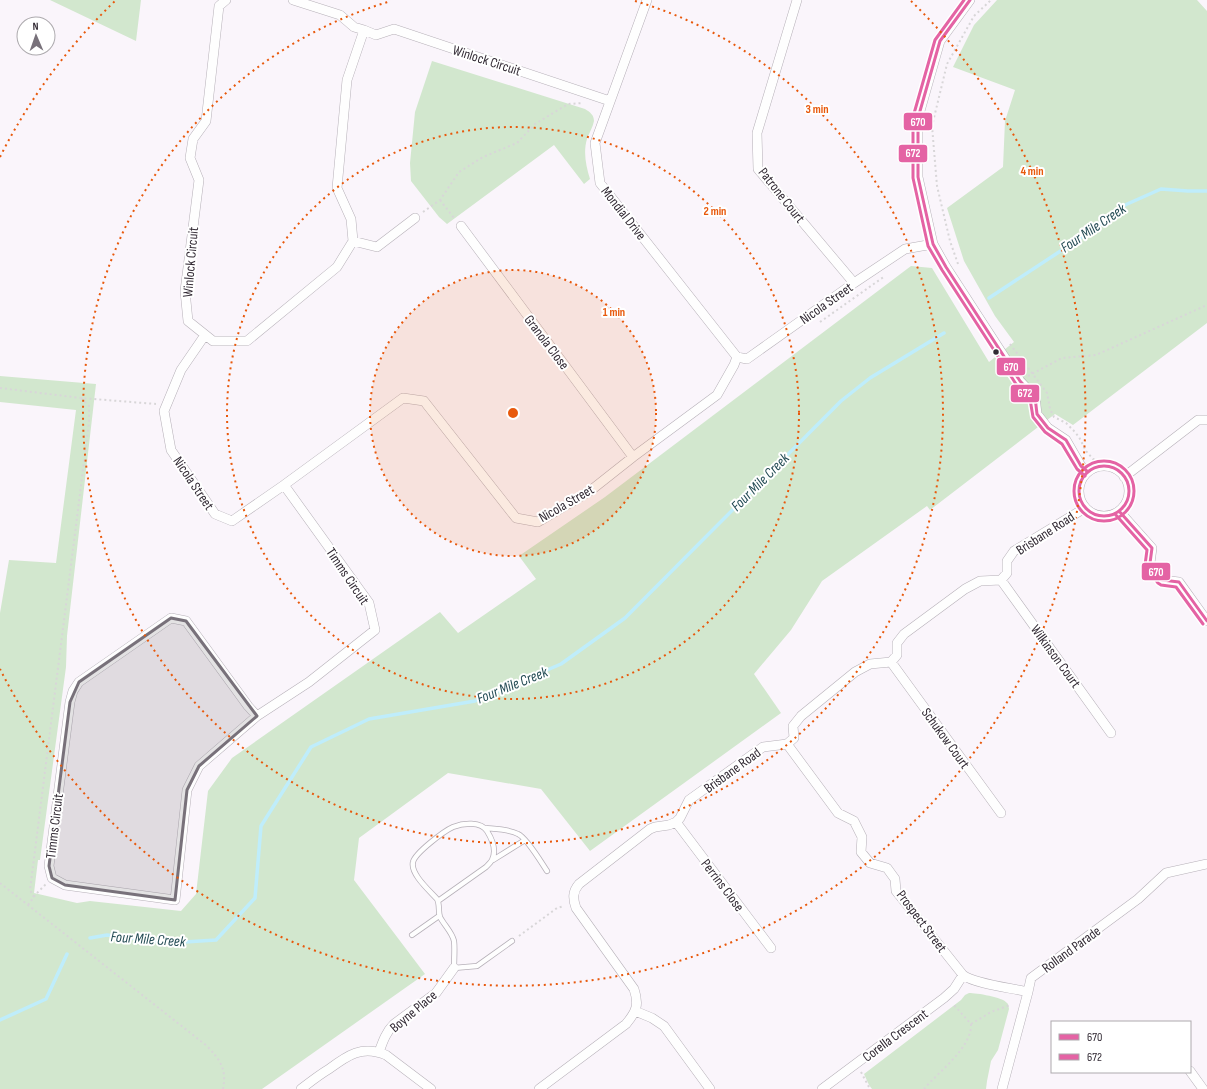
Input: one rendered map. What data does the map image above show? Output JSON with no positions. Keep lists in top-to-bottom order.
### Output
{
  "streets": {
    "street": [
      "Winlock Circuit",
      "Patrone Court",
      "Mondial Drive",
      "Nicola Street",
      "Granola Close",
      "Brisbane Road",
      "Timms Circuit",
      "Wilkinson Court",
      "Schukow Court",
      "Perrins Close",
      "Prospect Street",
      "Rolland Parade",
      "Boyne Place",
      "Corella Crescent"
    ]
  },
  "crossings": [
    ["Winlock Circuit", "Mondial Drive"],
    ["Patrone Court", "Nicola Street"],
    ["Mondial Drive", "Nicola Street"],
    ["Nicola Street", "Granola Close"],
    ["Nicola Street", "Timms Circuit"],
    ["Brisbane Road", "Wilkinson Court"],
    ["Brisbane Road", "Perrins Close"],
    ["Brisbane Road", "Prospect Street"],
    ["Prospect Street", "Rolland Parade"],
    ["Prospect Street", "Corella Crescent"]
  ],
  "water": ["Four Mile Creek"],
  "lines": ["transit line 670", "transit line 672"],
  "legend": ["670", "672"],
  "north": "top",
  "rings": [
    "3 min",
    "4 min",
    "2 min",
    "1 min"
  ]
}
